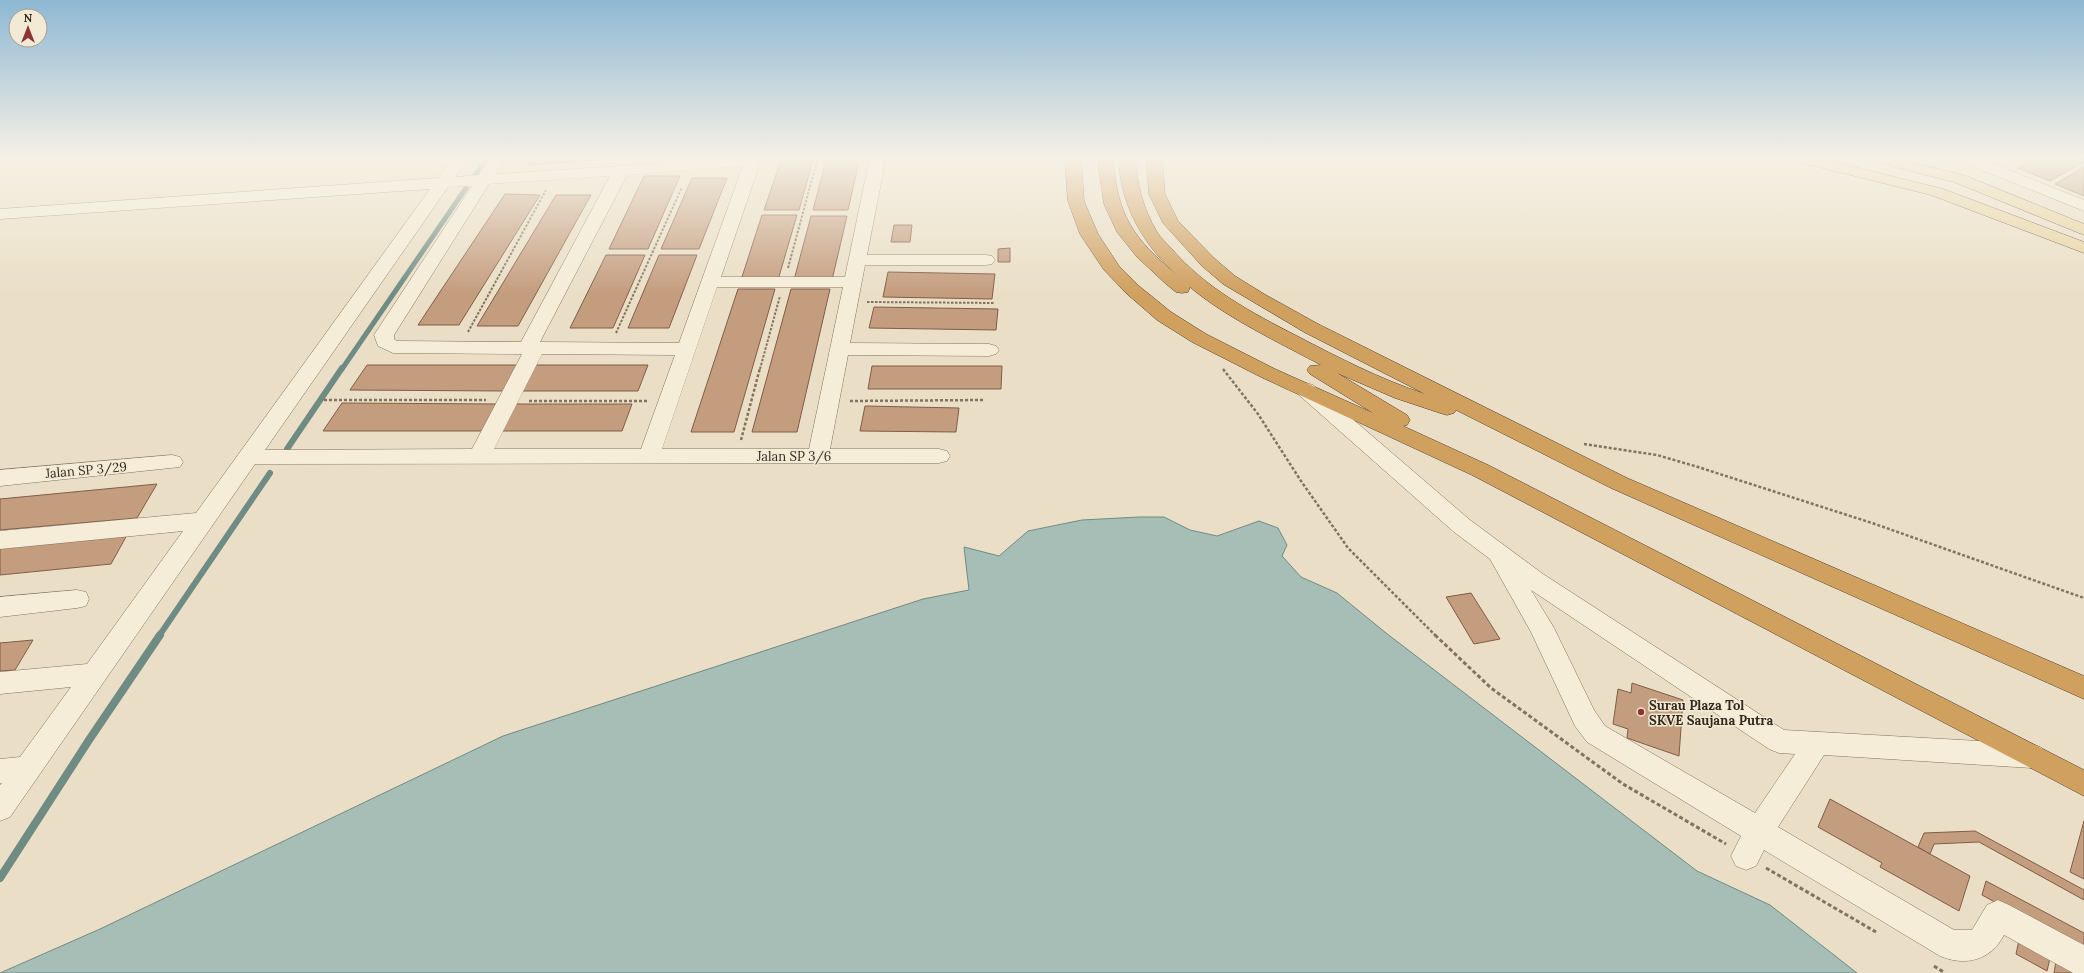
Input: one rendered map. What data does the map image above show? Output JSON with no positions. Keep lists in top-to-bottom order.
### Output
{
  "streets": {
    "street": ["Jalan SP 3/6", "Jalan SP 3/29"]
  },
  "places": ["Surau Plaza Tol SKVE Saujana Putra"],
  "north": "top"
}
